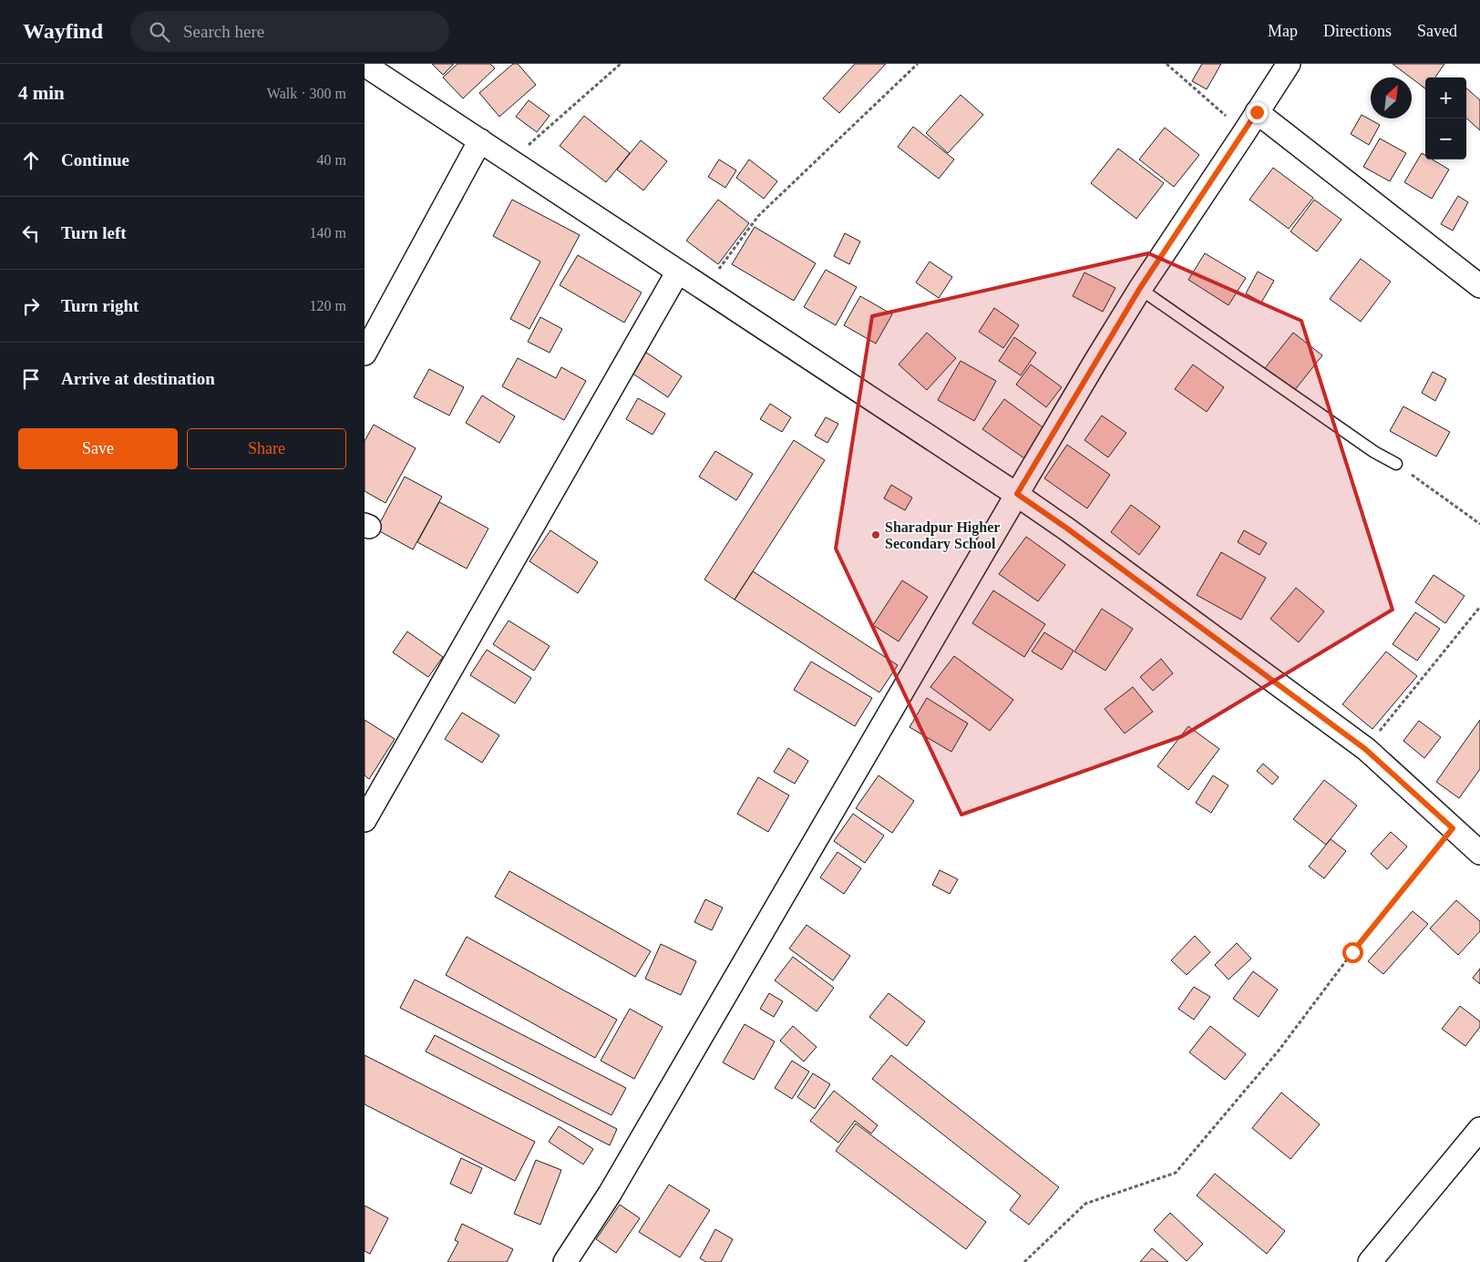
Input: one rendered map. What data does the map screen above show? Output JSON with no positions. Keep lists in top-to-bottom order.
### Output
{
  "places": ["Sharadpur Higher Secondary School"],
  "north": "top right",
  "page": {
    "header": "Wayfind",
    "search": "Search here",
    "nav": ["Map", "Directions", "Saved"],
    "heading": ["4 min", "Walk · 300 m"],
    "map_buttons": ["+", "−"],
    "list": [
      ["Continue", "40 m"],
      ["Turn left", "140 m"],
      ["Turn right", "120 m"],
      "Arrive at destination"
    ],
    "buttons": ["Save", "Share"]
  }
}
